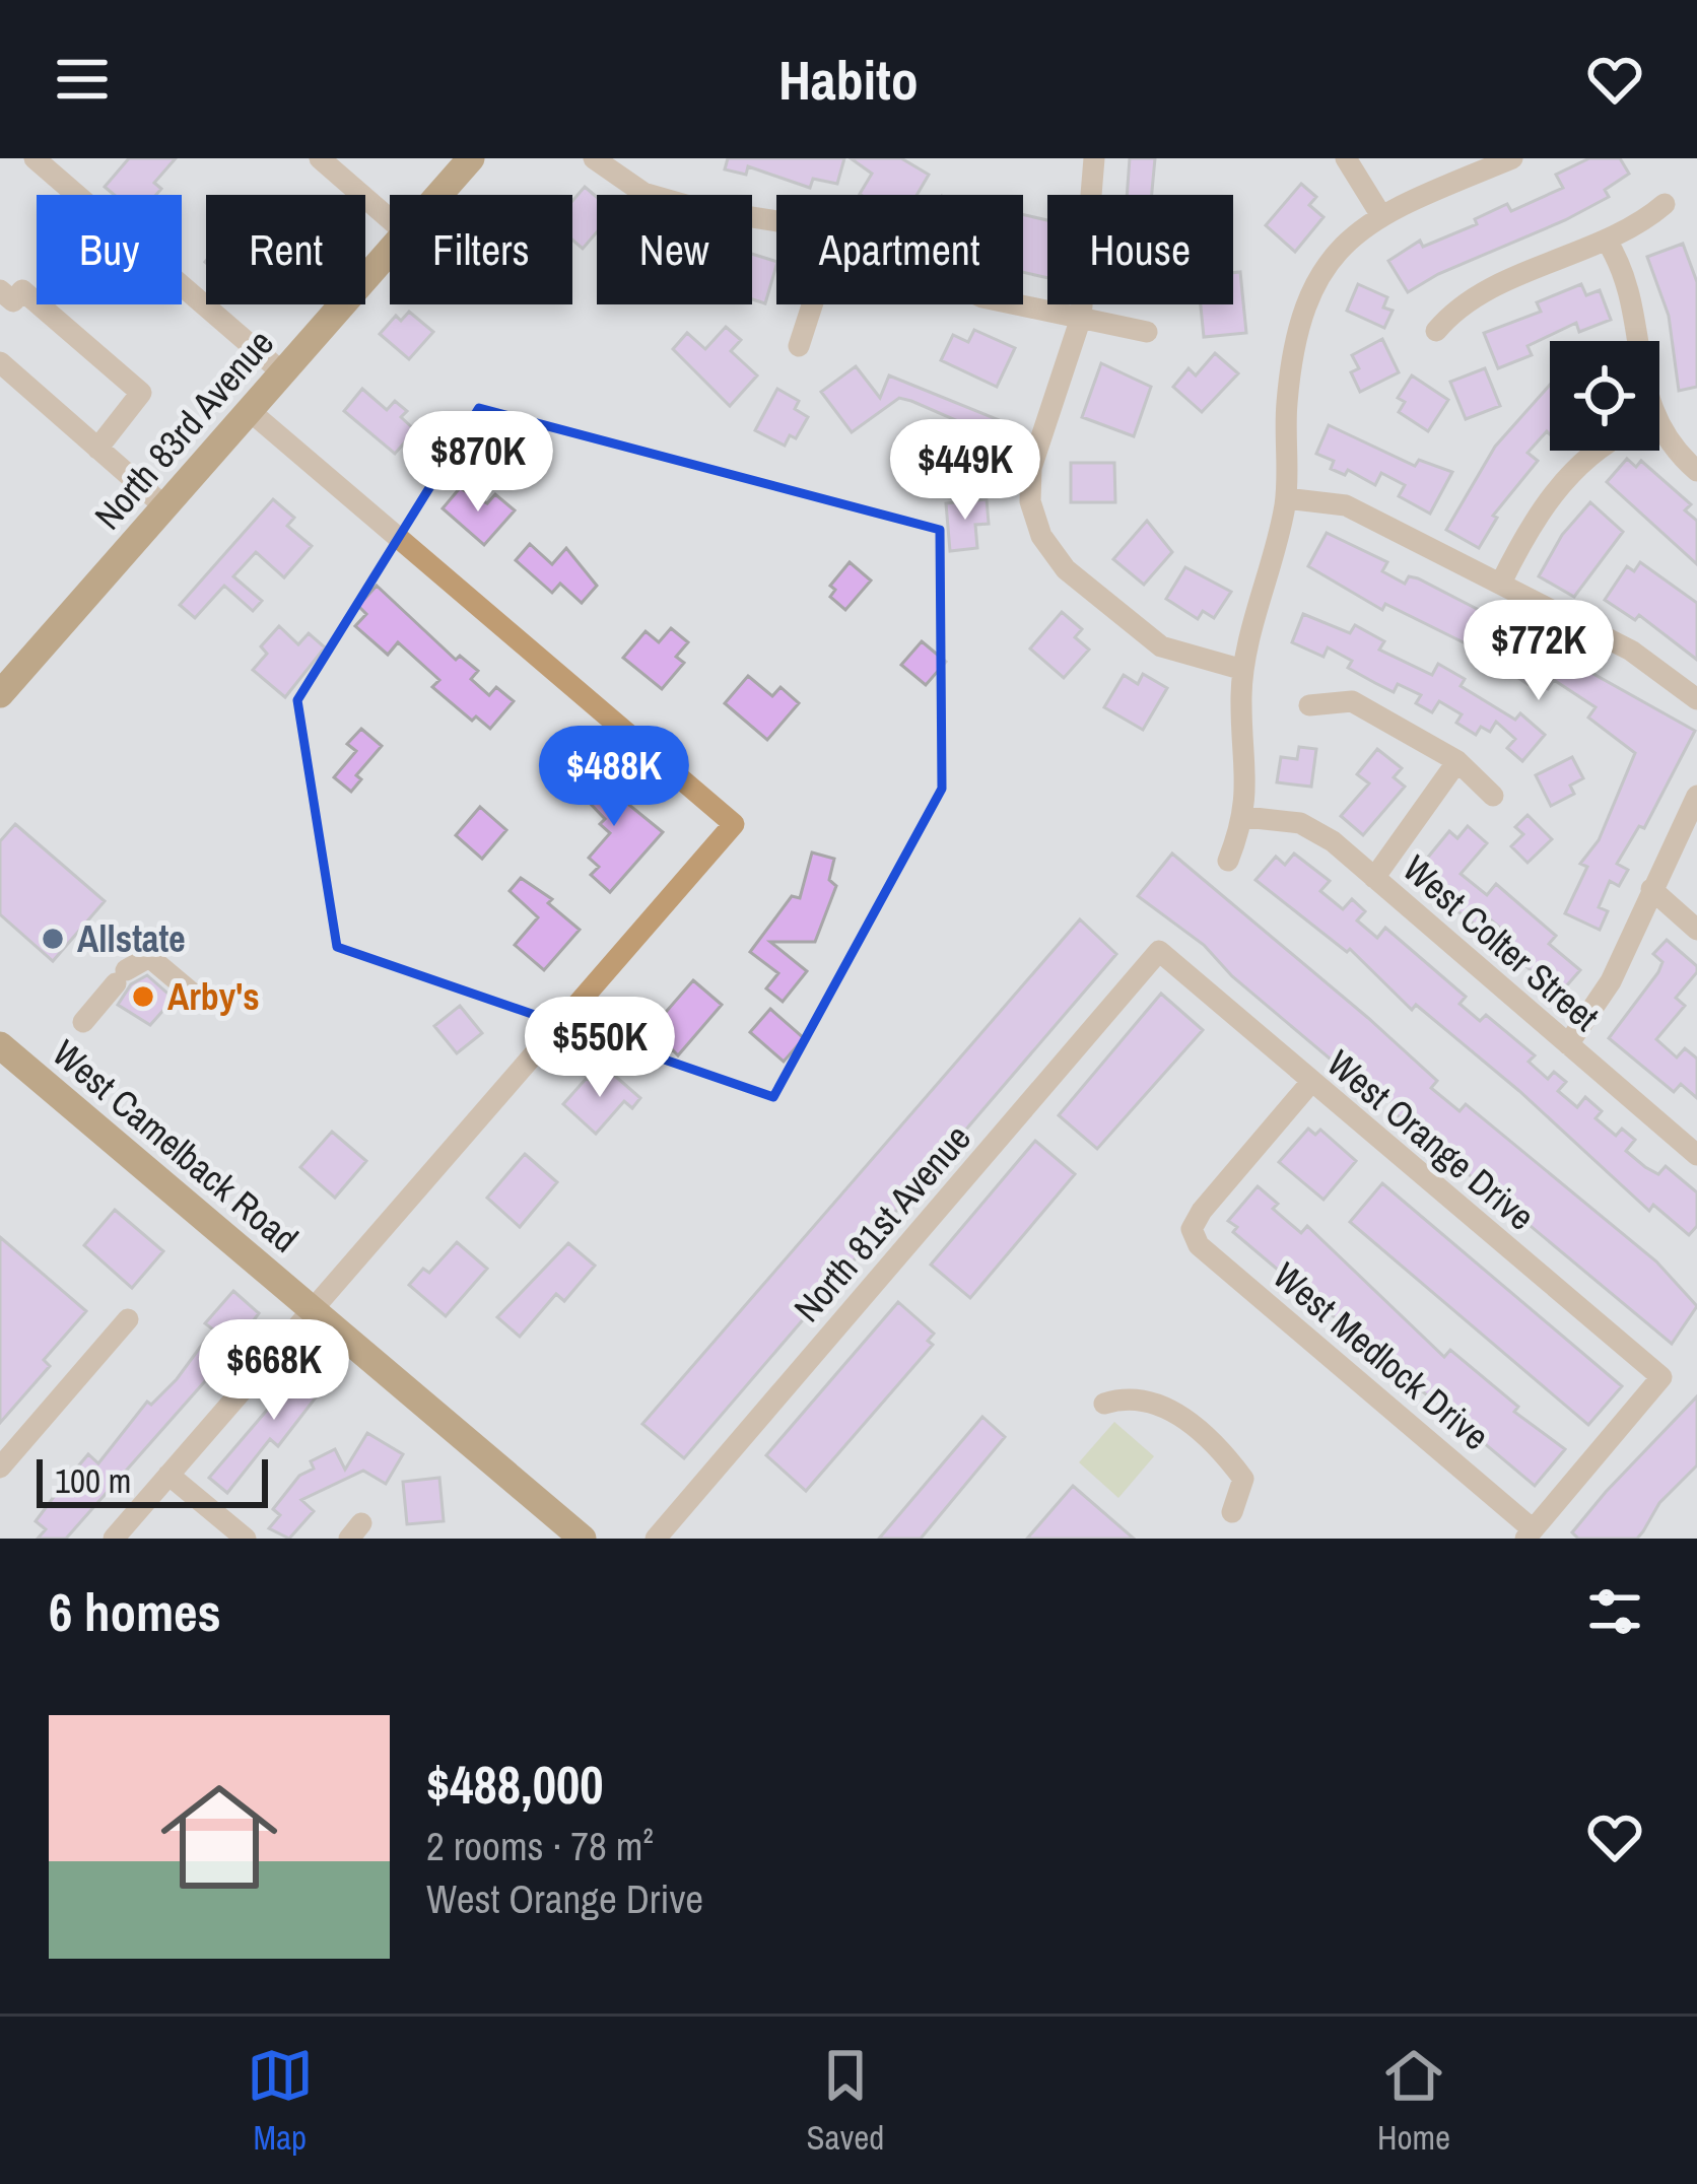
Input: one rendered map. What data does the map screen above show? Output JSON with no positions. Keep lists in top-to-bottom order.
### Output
{
  "streets": {
    "main road": ["North 83rd Avenue", "West Camelback Road"],
    "street": [
      "West Colter Street",
      "West Orange Drive",
      "North 81st Avenue",
      "West Medlock Drive"
    ]
  },
  "crossings": [
    ["West Orange Drive", "North 81st Avenue"],
    ["West Orange Drive", "West Medlock Drive"]
  ],
  "places": ["Allstate", "Arby's"],
  "scale_bar": "100 m",
  "page": {
    "header": "Habito",
    "chip": [
      "Buy",
      "Rent",
      "Filters",
      "New",
      "Apartment",
      "House"
    ],
    "price": [
      "$870K",
      "$449K",
      "$772K",
      "$488K",
      "$550K",
      "$668K"
    ],
    "scale": "100 m",
    "heading": "6 homes",
    "list": [
      {
        "name": "$488,000",
        "note": "2 rooms · 78 m² · West Orange Drive"
      }
    ],
    "tabs": ["Map", "Saved", "Home"]
  }
}
